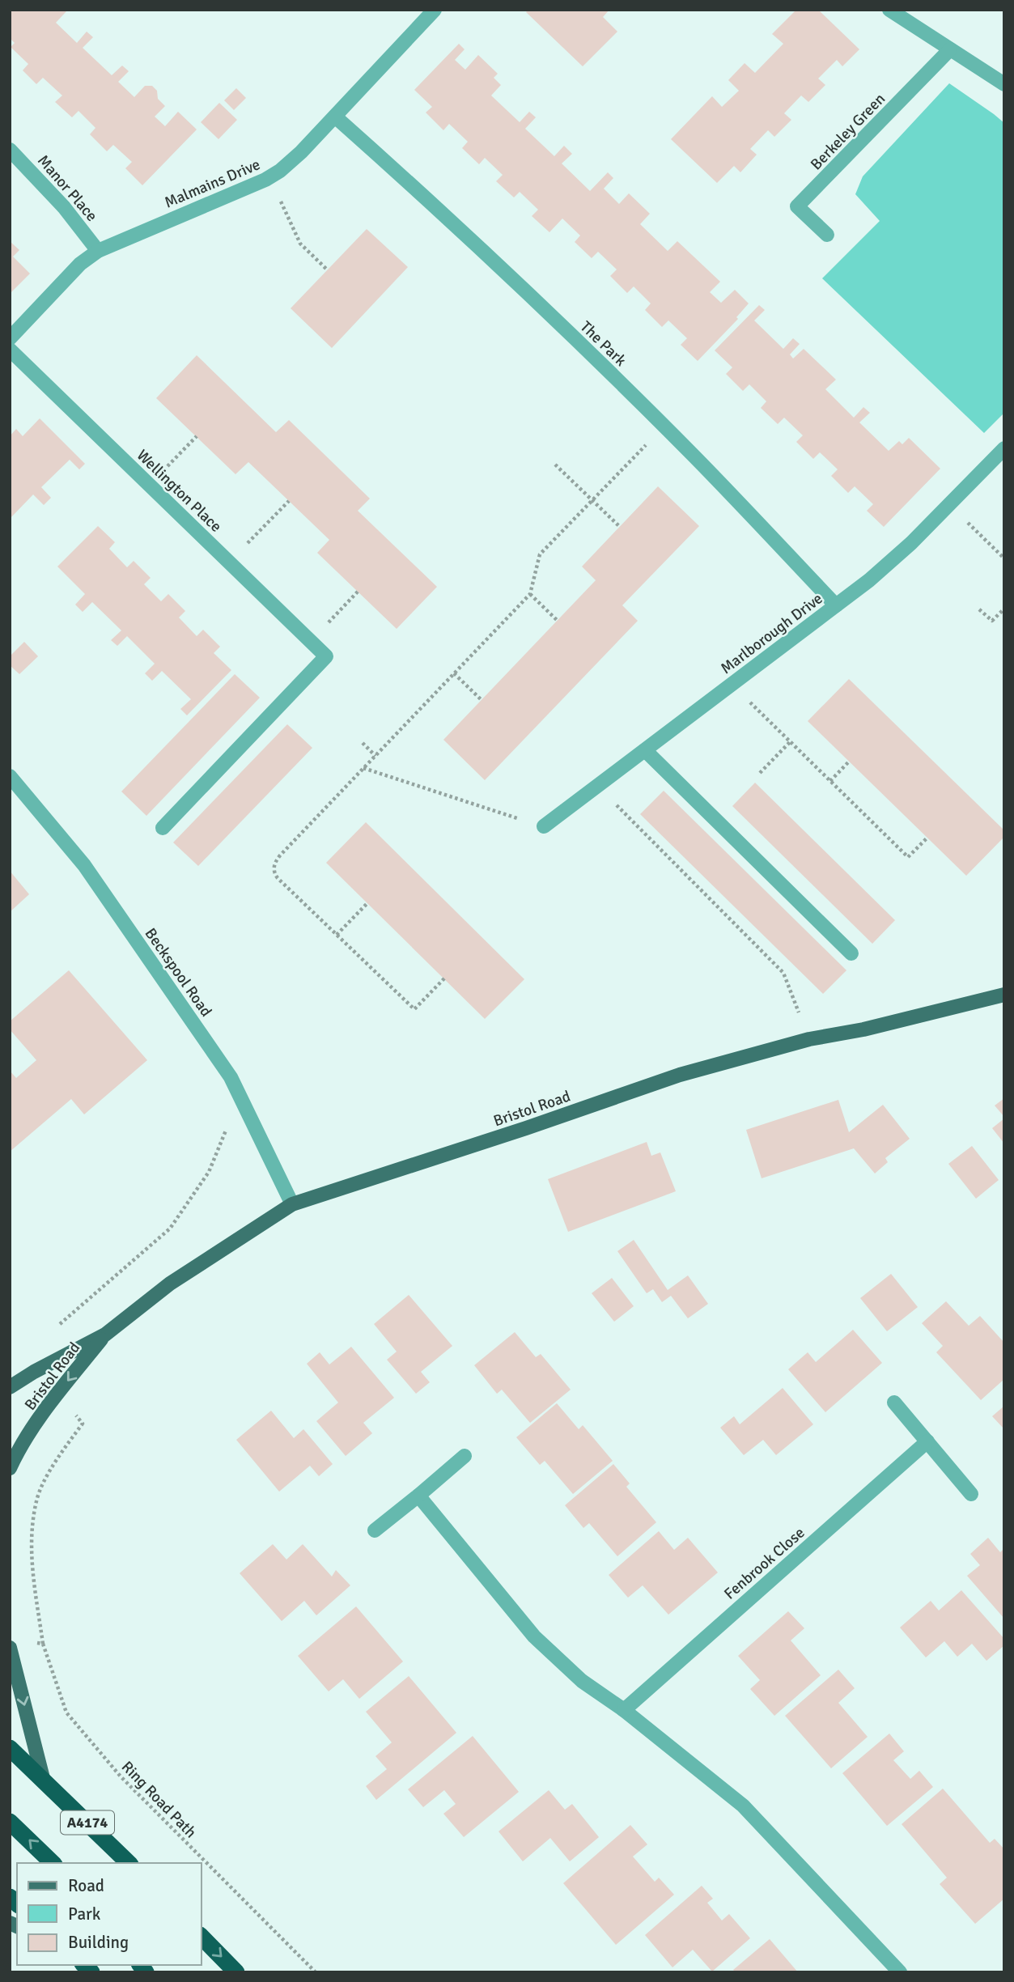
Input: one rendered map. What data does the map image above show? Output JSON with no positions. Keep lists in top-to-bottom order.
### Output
{
  "streets": {
    "highway": ["A4174"],
    "main road": ["Bristol Road"],
    "street": [
      "Berkeley Green",
      "Malmains Drive",
      "Manor Place",
      "The Park",
      "Wellington Place",
      "Marlborough Drive",
      "Beckspool Road",
      "Fenbrook Close"
    ],
    "path": ["Ring Road Path"]
  },
  "crossings": [
    ["Malmains Drive", "Manor Place"],
    ["Malmains Drive", "The Park"],
    ["The Park", "Marlborough Drive"],
    ["Beckspool Road", "Bristol Road"]
  ],
  "legend": ["Road", "Park", "Building"]
}
